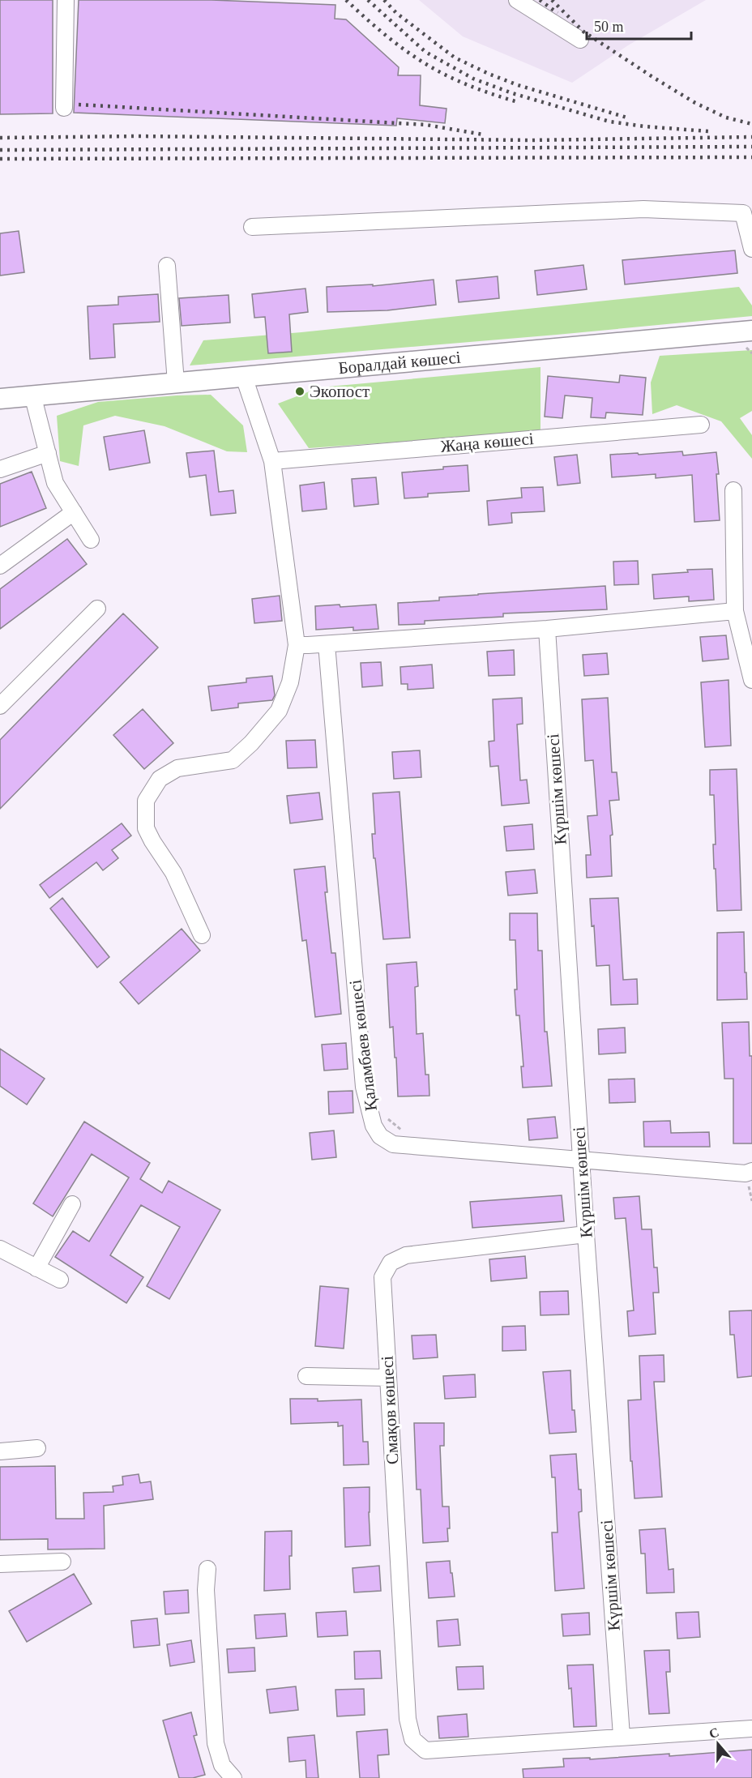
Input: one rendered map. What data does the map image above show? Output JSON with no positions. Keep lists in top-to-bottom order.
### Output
{
  "streets": {
    "main road": ["Боралдай көшесі"],
    "street": [
      "Жаңа көшесі",
      "Күршім көшесі",
      "Қаламбаев көшесі",
      "Смақов көшесі"
    ]
  },
  "crossings": [
    ["Күршім көшесі", "Қаламбаев көшесі"],
    ["Күршім көшесі", "Смақов көшесі"]
  ],
  "places": ["Экопост"],
  "scale_bar": "50 m",
  "north": "top"
}
